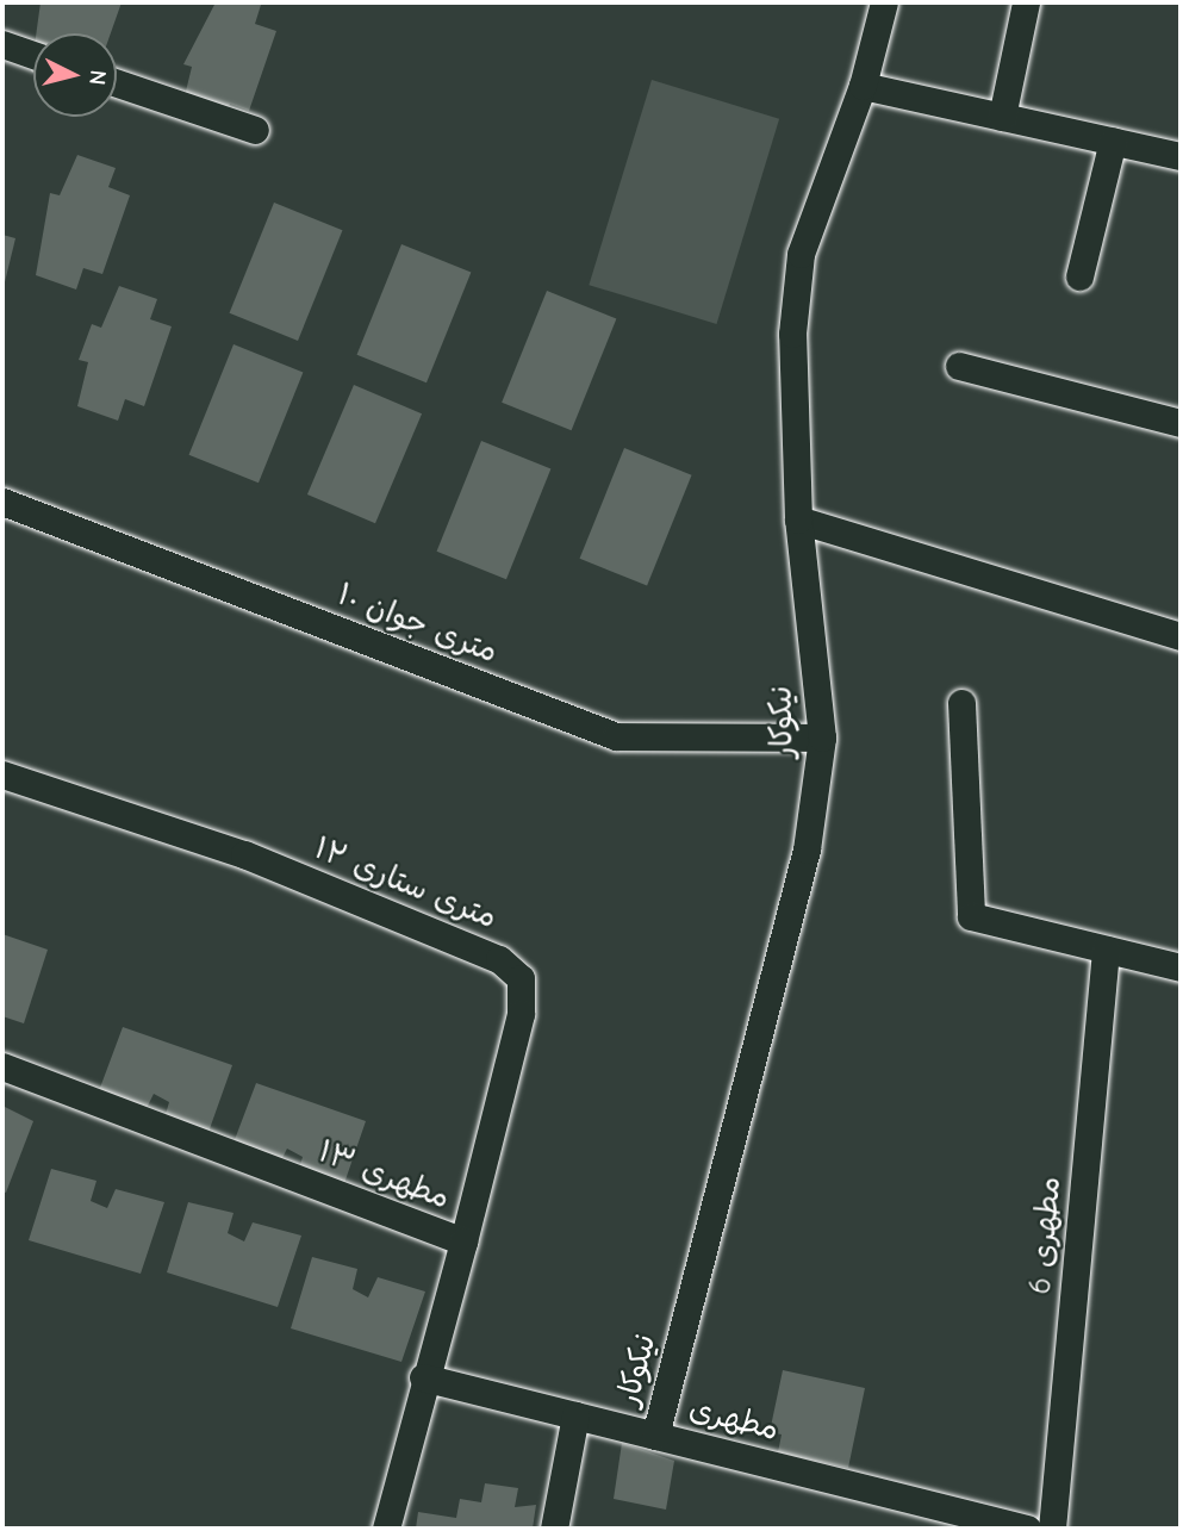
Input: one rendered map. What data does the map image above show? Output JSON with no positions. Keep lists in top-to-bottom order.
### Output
{
  "streets": {
    "street": [
      "۱۰ متری جوان",
      "نیکوکار",
      "۱۲ متری ستاری",
      "مطهری ۱۳",
      "مطهری 6",
      "مطهری"
    ]
  },
  "crossings": [
    ["۱۰ متری جوان", "نیکوکار"],
    ["نیکوکار", "مطهری"],
    ["۱۲ متری ستاری", "مطهری ۱۳"],
    ["مطهری ۱۳", "مطهری"]
  ],
  "north": "right"
}
